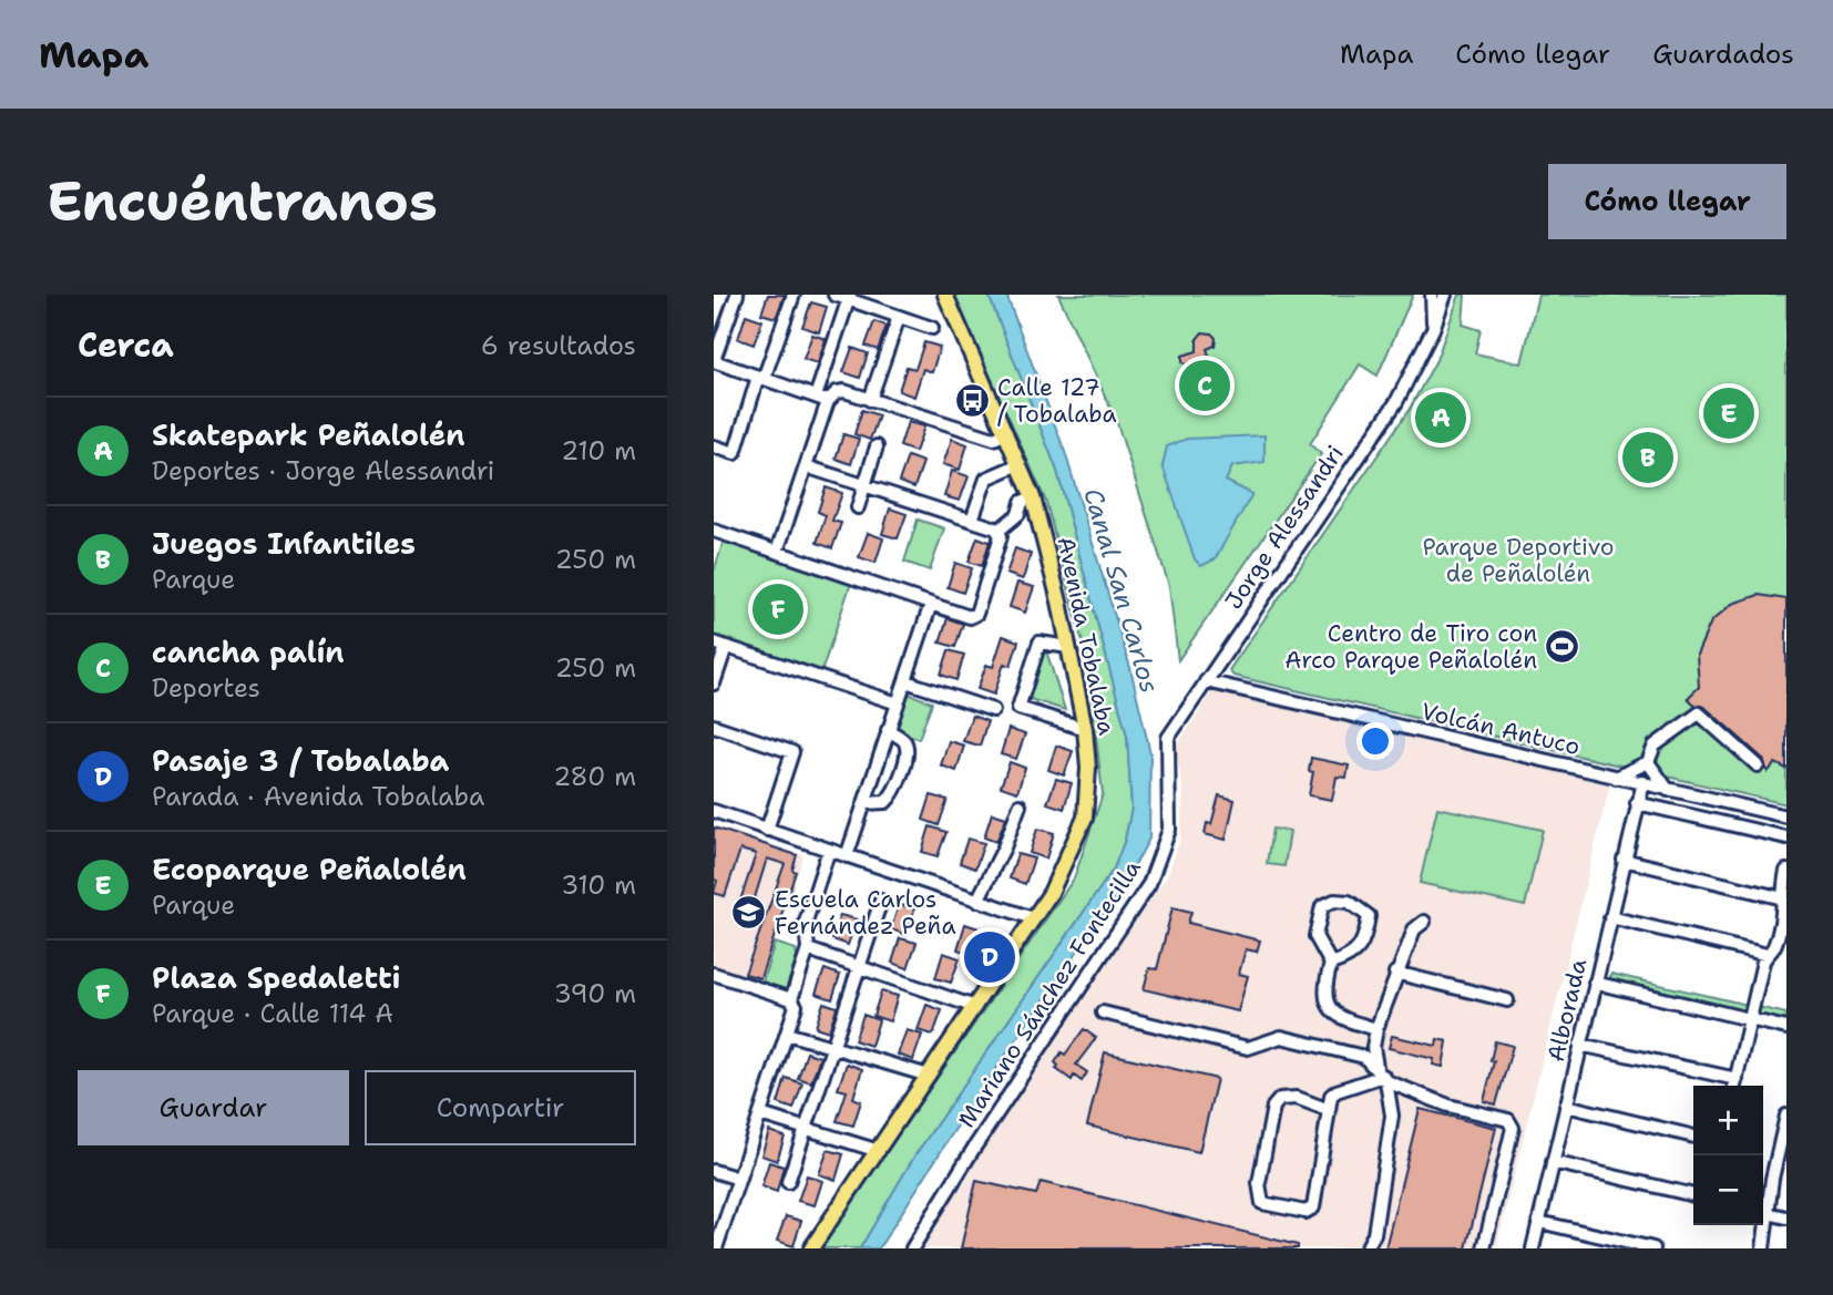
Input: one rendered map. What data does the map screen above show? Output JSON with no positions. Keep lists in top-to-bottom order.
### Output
{
  "streets": {
    "main road": ["Avenida Tobalaba"],
    "street": [
      "Jorge Alessandri",
      "Volcán Antuco",
      "Mariano Sánchez Fontecilla",
      "Alborada"
    ]
  },
  "crossings": [
    ["Jorge Alessandri", "Volcán Antuco"],
    ["Jorge Alessandri", "Mariano Sánchez Fontecilla"],
    ["Volcán Antuco", "Alborada"]
  ],
  "water": ["Canal San Carlos"],
  "parks": ["Parque Deportivo de Peñalolén"],
  "places": {
    "bus stop": ["Calle 127 / Tobalaba"],
    "sports": ["Centro de Tiro con Arco Parque Peñalolén"],
    "school or university": ["Escuela Carlos Fernández Peña"]
  },
  "page": {
    "header": "Mapa",
    "nav": ["Mapa", "Cómo llegar", "Guardados"],
    "buttons": [
      "Cómo llegar",
      ["Guardar", "Compartir"]
    ],
    "title": "Encuéntranos",
    "heading": ["Cerca", "6 resultados"],
    "pins": [
      "C",
      "E",
      "A",
      "B",
      "F",
      "D"
    ],
    "list": [
      {
        "mark": "A",
        "name": "Skatepark Peñalolén",
        "note": "Deportes · Jorge Alessandri",
        "value": "210 m"
      },
      {
        "mark": "B",
        "name": "Juegos Infantiles",
        "note": "Parque",
        "value": "250 m"
      },
      {
        "mark": "C",
        "name": "cancha palín",
        "note": "Deportes",
        "value": "250 m"
      },
      {
        "mark": "D",
        "name": "Pasaje 3 / Tobalaba",
        "note": "Parada · Avenida Tobalaba",
        "value": "280 m"
      },
      {
        "mark": "E",
        "name": "Ecoparque Peñalolén",
        "note": "Parque",
        "value": "310 m"
      },
      {
        "mark": "F",
        "name": "Plaza Spedaletti",
        "note": "Parque · Calle 114 A",
        "value": "390 m"
      }
    ],
    "map_buttons": ["+", "−"]
  }
}
